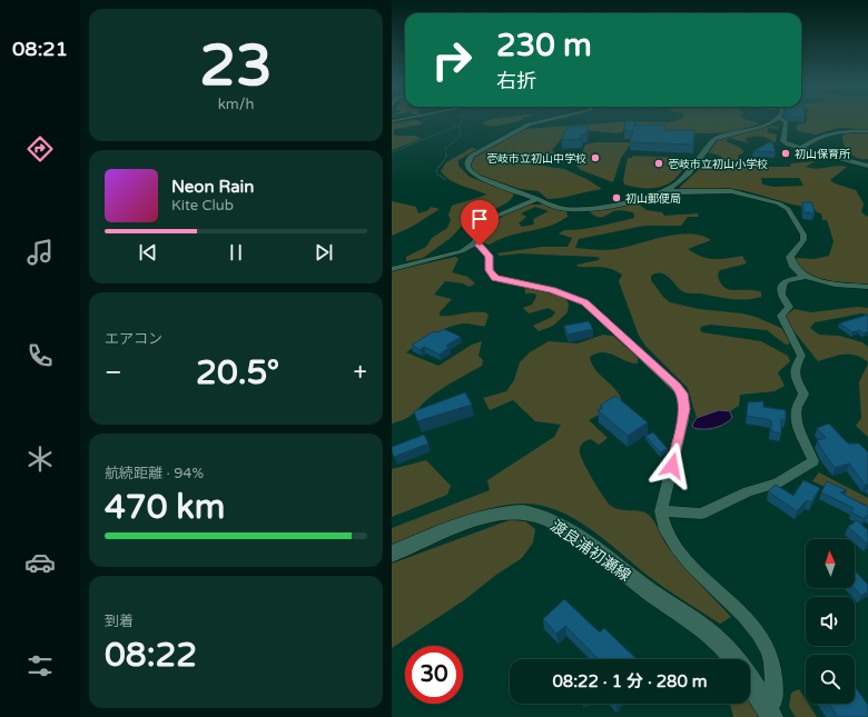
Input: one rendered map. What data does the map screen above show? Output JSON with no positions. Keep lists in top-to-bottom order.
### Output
{
  "streets": {
    "main road": ["渡良浦初瀬線"]
  },
  "places": [
    "初山保育所",
    "壱岐市立初山中学校",
    "壱岐市立初山小学校",
    "初山郵便局"
  ],
  "north": "top",
  "page": {
    "tabs": "08:21",
    "tile": [
      ["23", "km/h"],
      "エアコン",
      ["航続距離 · 94%", "470 km"],
      ["到着", "08:22"]
    ],
    "turn": ["230 m", "右折"],
    "song": ["Neon Rain", "Kite Club"],
    "heat": ["−", "20.5°", "+"],
    "limit": "30",
    "trip": "08:22 · 1 分 · 280 m"
  }
}
